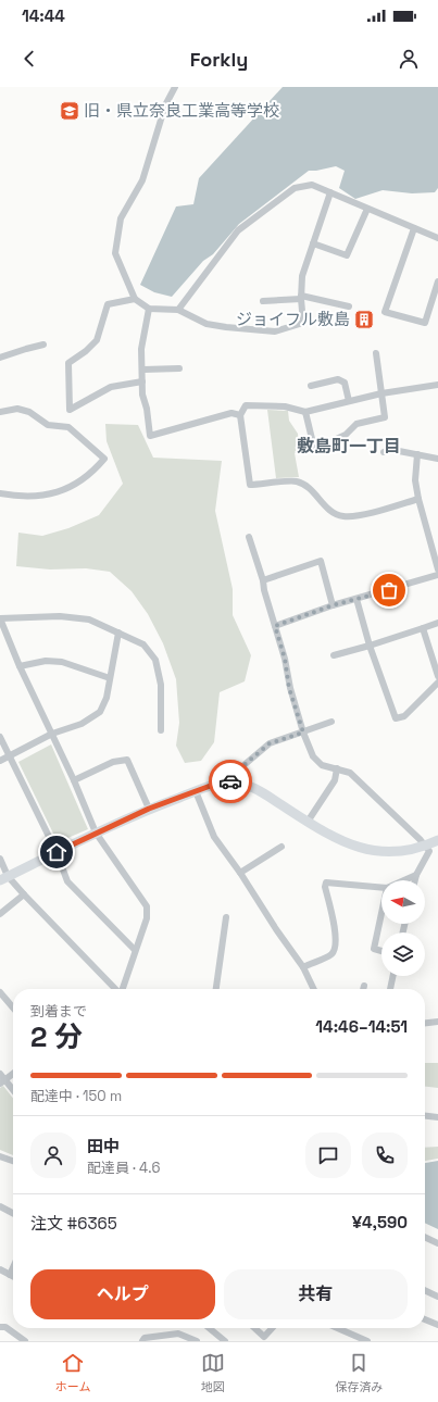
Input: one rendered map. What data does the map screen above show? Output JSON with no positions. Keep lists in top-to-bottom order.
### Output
{
  "districts": ["敷島町一丁目"],
  "places": {
    "school or university": ["旧・県立奈良工業高等学校"],
    "building": ["ジョイフル敷島"]
  },
  "north": "left",
  "page": {
    "status": "14:44",
    "header": "Forkly",
    "heading": ["2 分", "到着まで", "14:46–14:51"],
    "panel": [
      "田中",
      "配達員 · 4.6",
      "注文 #6365",
      "¥4,590"
    ],
    "bar": "配達中 · 150 m",
    "buttons": ["ヘルプ", "共有"],
    "tabs": ["ホーム", "地図", "保存済み"]
  }
}
